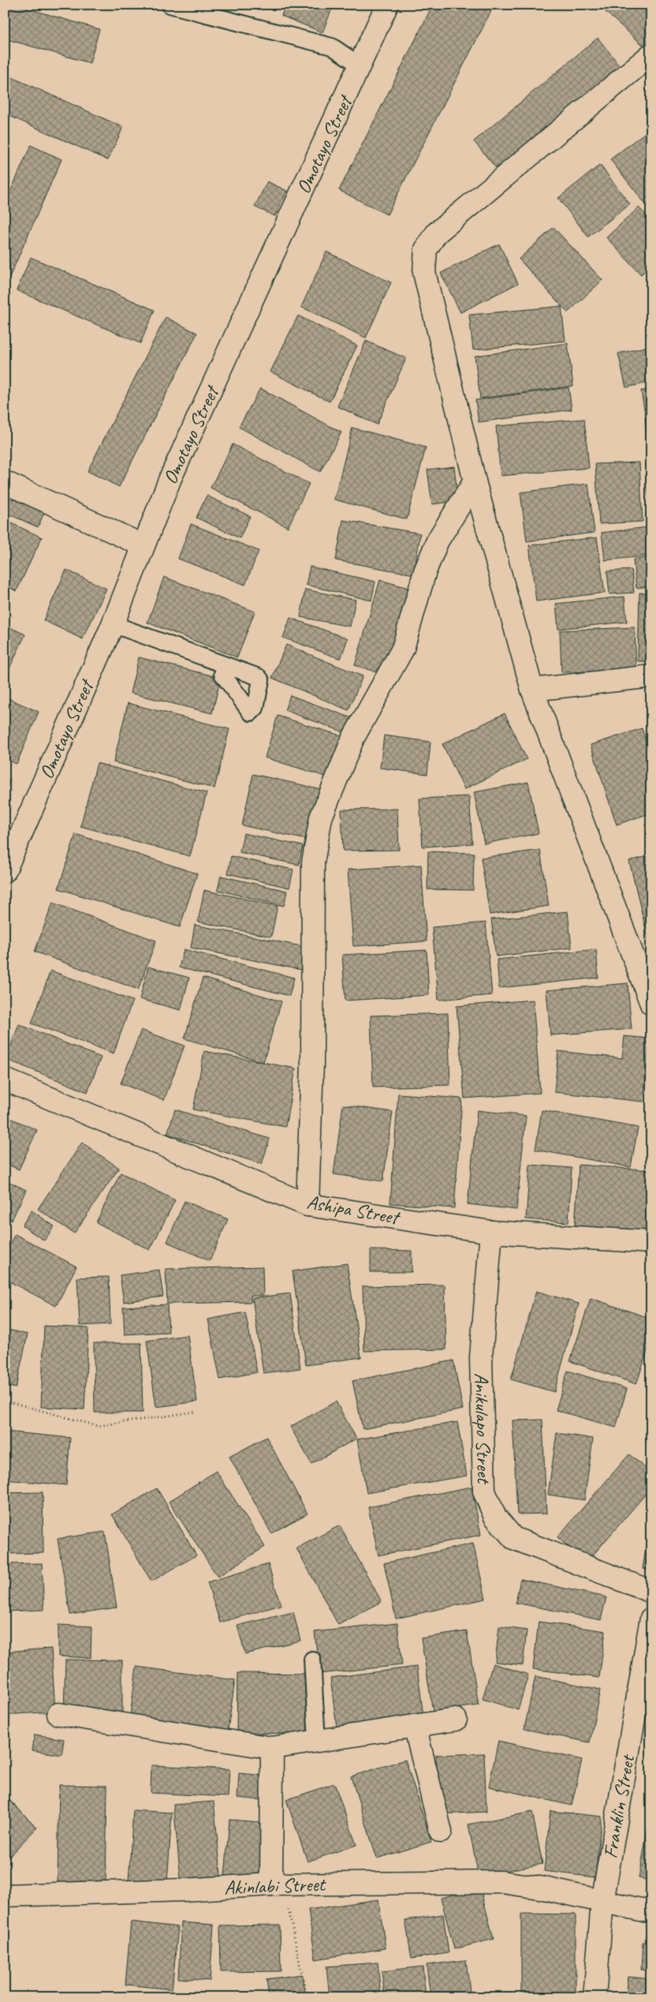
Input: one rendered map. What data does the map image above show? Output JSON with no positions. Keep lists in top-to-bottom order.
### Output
{
  "streets": {
    "street": [
      "Omotayo Street",
      "Ashipa Street",
      "Anikulapo Street",
      "Franklin Street",
      "Akinlabi Street"
    ]
  },
  "crossings": [
    ["Ashipa Street", "Anikulapo Street"],
    ["Franklin Street", "Akinlabi Street"]
  ]
}
